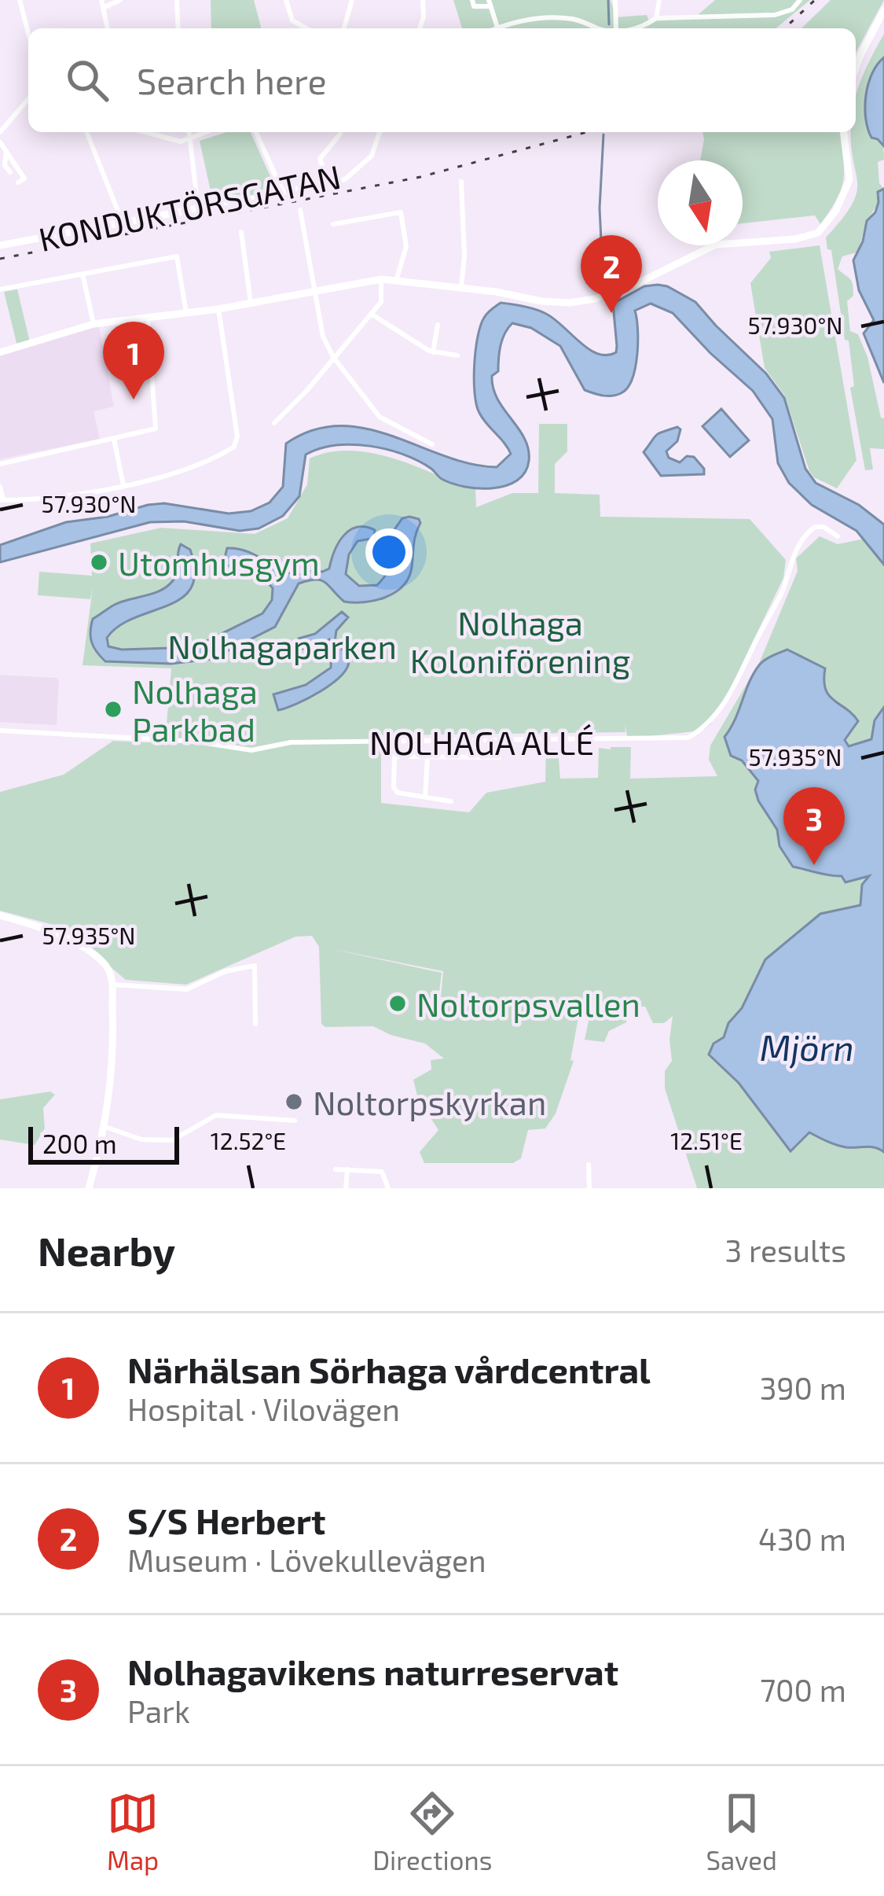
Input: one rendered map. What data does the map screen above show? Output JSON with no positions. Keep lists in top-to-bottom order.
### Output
{
  "streets": {
    "street": ["KONDUKTÖRSGATAN", "NOLHAGA ALLÉ"]
  },
  "water": ["Mjörn"],
  "parks": ["Nolhaga Koloniförening", "Nolhagaparken"],
  "places": [
    "Utomhusgym",
    "Nolhaga Parkbad",
    "Noltorpsvallen",
    "Noltorpskyrkan"
  ],
  "scale_bar": "200 m",
  "north": "bottom",
  "page": {
    "search": "Search here",
    "pins": ["2", "1", "3"],
    "scale": "200 m",
    "heading": ["Nearby", "3 results"],
    "list": [
      {
        "mark": "1",
        "name": "Närhälsan Sörhaga vårdcentral",
        "note": "Hospital · Vilovägen",
        "value": "390 m"
      },
      {
        "mark": "2",
        "name": "S/S Herbert",
        "note": "Museum · Lövekullevägen",
        "value": "430 m"
      },
      {
        "mark": "3",
        "name": "Nolhagavikens naturreservat",
        "note": "Park",
        "value": "700 m"
      }
    ],
    "nav": ["Map", "Directions", "Saved"]
  },
  "coordinates": [
    "57.930°N",
    "57.935°N",
    "12.52°E",
    "12.51°E"
  ]
}
